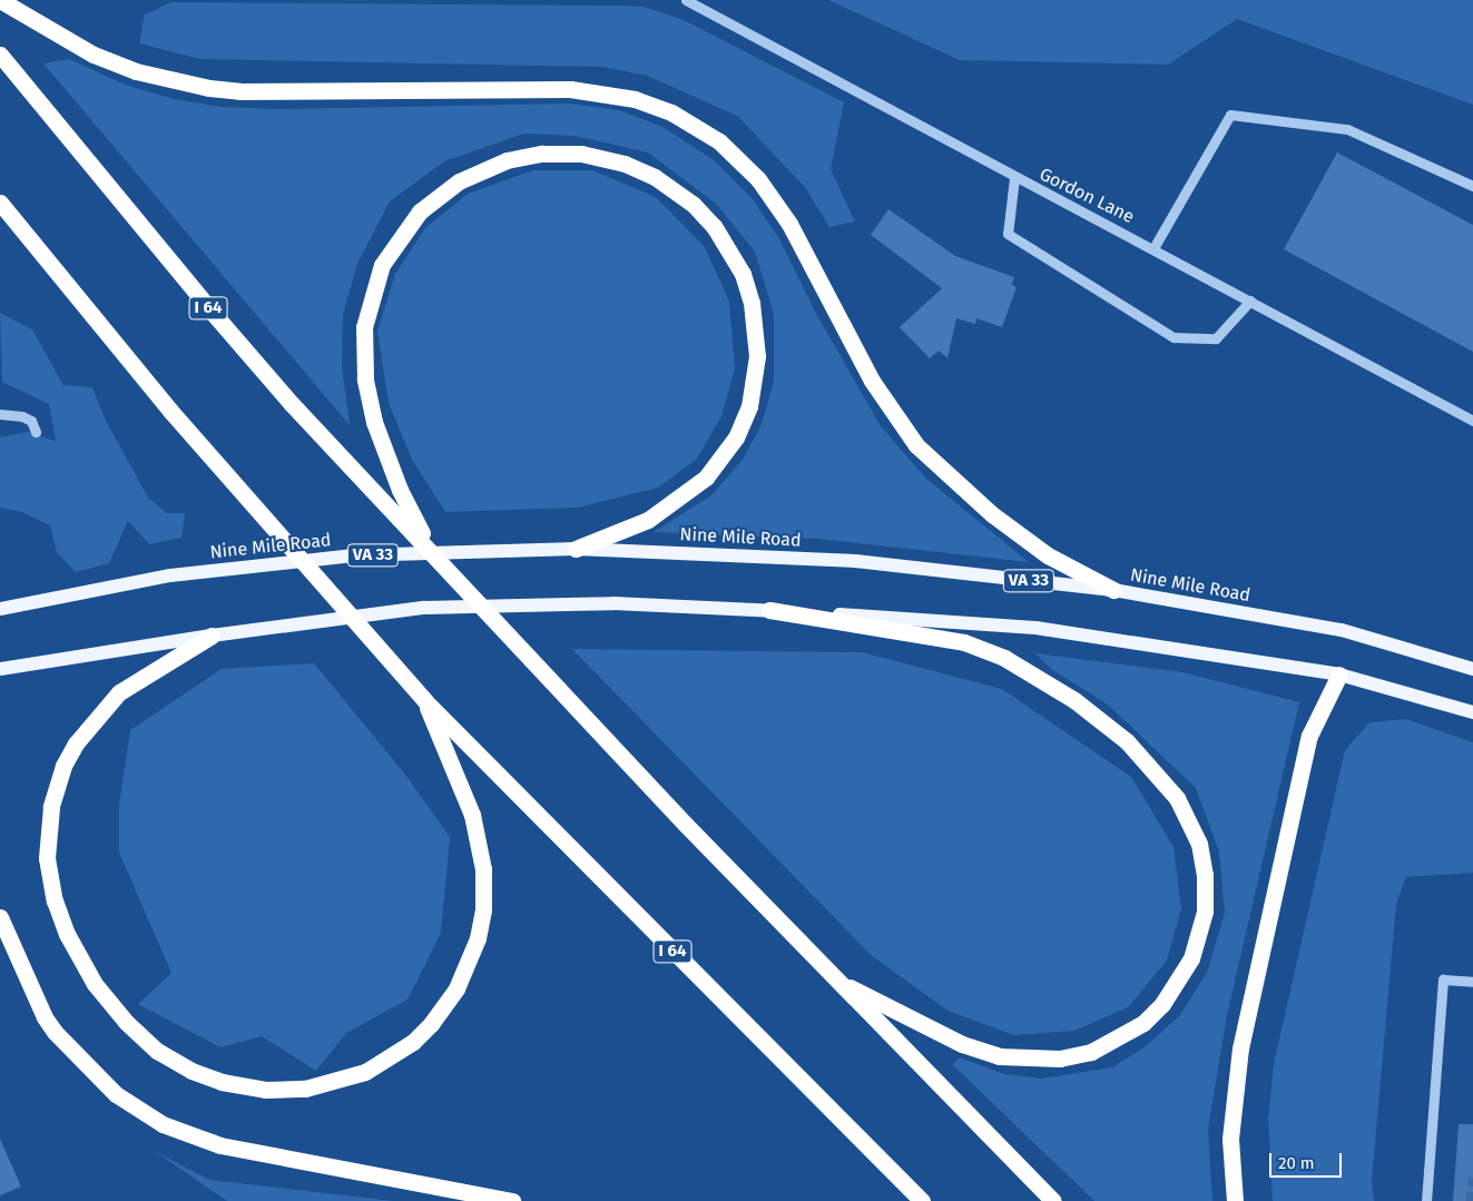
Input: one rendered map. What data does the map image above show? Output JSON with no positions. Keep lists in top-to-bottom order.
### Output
{
  "streets": {
    "highway": ["I 64"],
    "main road": ["Nine Mile Road", "VA 33"],
    "street": ["Gordon Lane"]
  },
  "scale_bar": "20 m"
}
